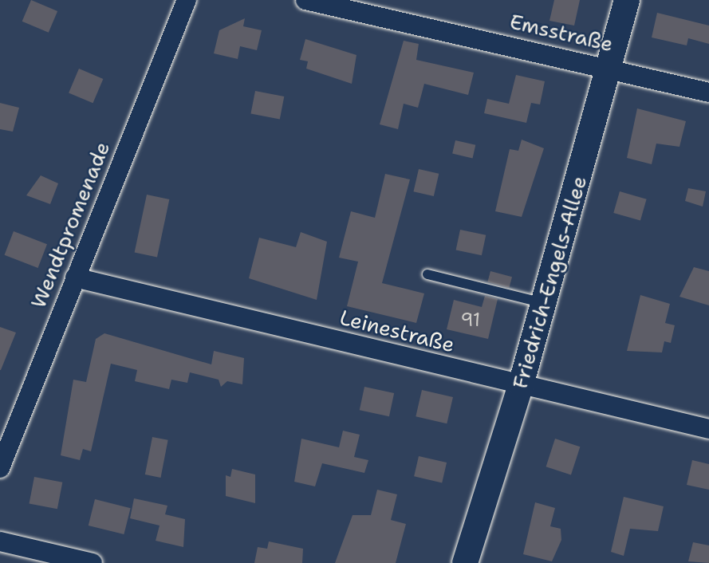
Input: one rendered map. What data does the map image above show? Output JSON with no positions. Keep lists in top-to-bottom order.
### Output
{
  "streets": {
    "street": [
      "Emsstraße",
      "Wendtpromenade",
      "Friedrich-Engels-Allee",
      "Leinestraße"
    ]
  },
  "crossings": [
    ["Emsstraße", "Friedrich-Engels-Allee"],
    ["Wendtpromenade", "Leinestraße"],
    ["Friedrich-Engels-Allee", "Leinestraße"]
  ],
  "house_numbers": ["91"]
}
